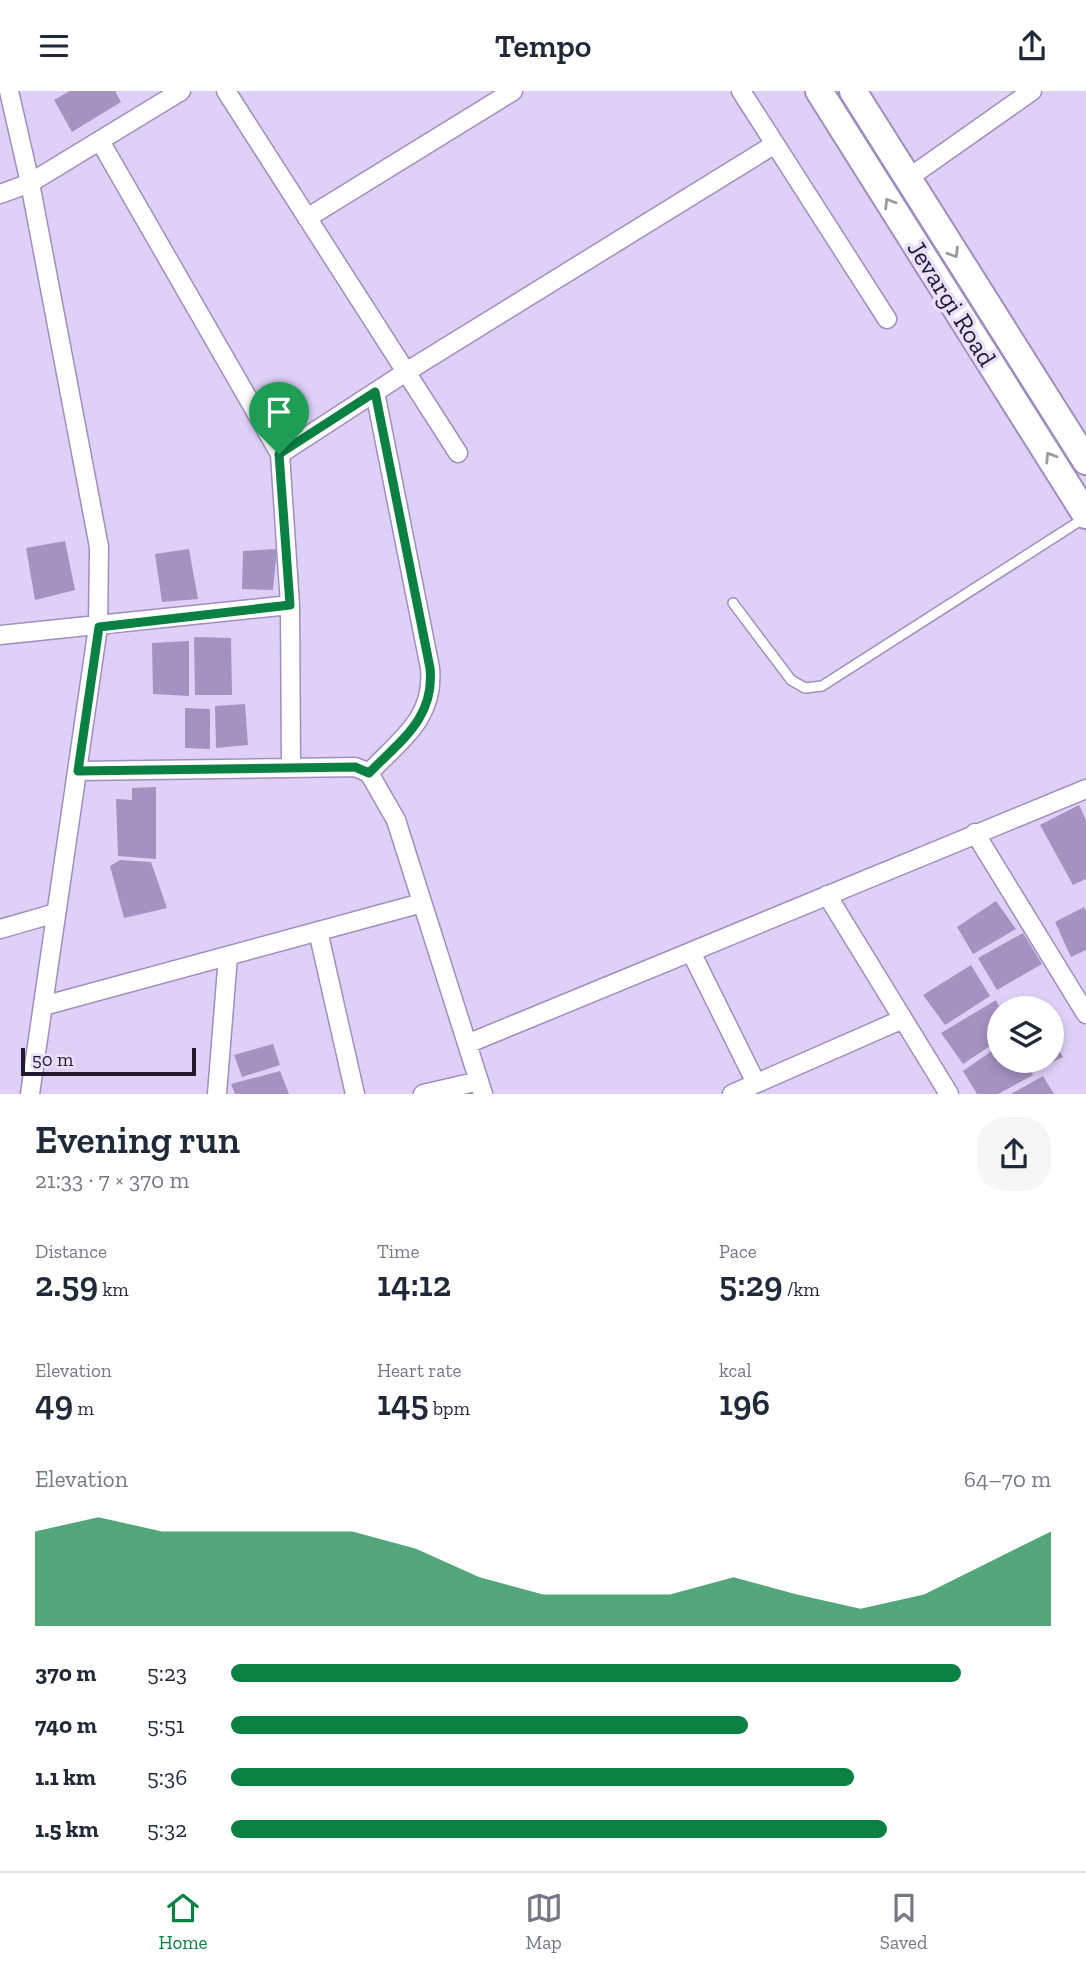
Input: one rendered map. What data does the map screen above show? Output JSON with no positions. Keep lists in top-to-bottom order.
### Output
{
  "streets": {
    "main road": ["Jevargi Road"]
  },
  "scale_bar": "50 m",
  "page": {
    "header": "Tempo",
    "scale": "50 m",
    "heading": ["Evening run", "21:33 · 7 × 370 m"],
    "stats": [
      ["Distance", "2.59 km"],
      ["Time", "14:12"],
      ["Pace", "5:29 /km"],
      ["Elevation", "49 m"],
      ["Heart rate", "145 bpm"],
      ["kcal", "196"]
    ],
    "chart": ["Elevation", "64–70 m"],
    "list": [
      {
        "name": "370 m",
        "note": "5:23"
      },
      {
        "name": "740 m",
        "note": "5:51"
      },
      {
        "name": "1.1 km",
        "note": "5:36"
      },
      {
        "name": "1.5 km",
        "note": "5:32"
      }
    ],
    "tabs": ["Home", "Map", "Saved"]
  }
}
